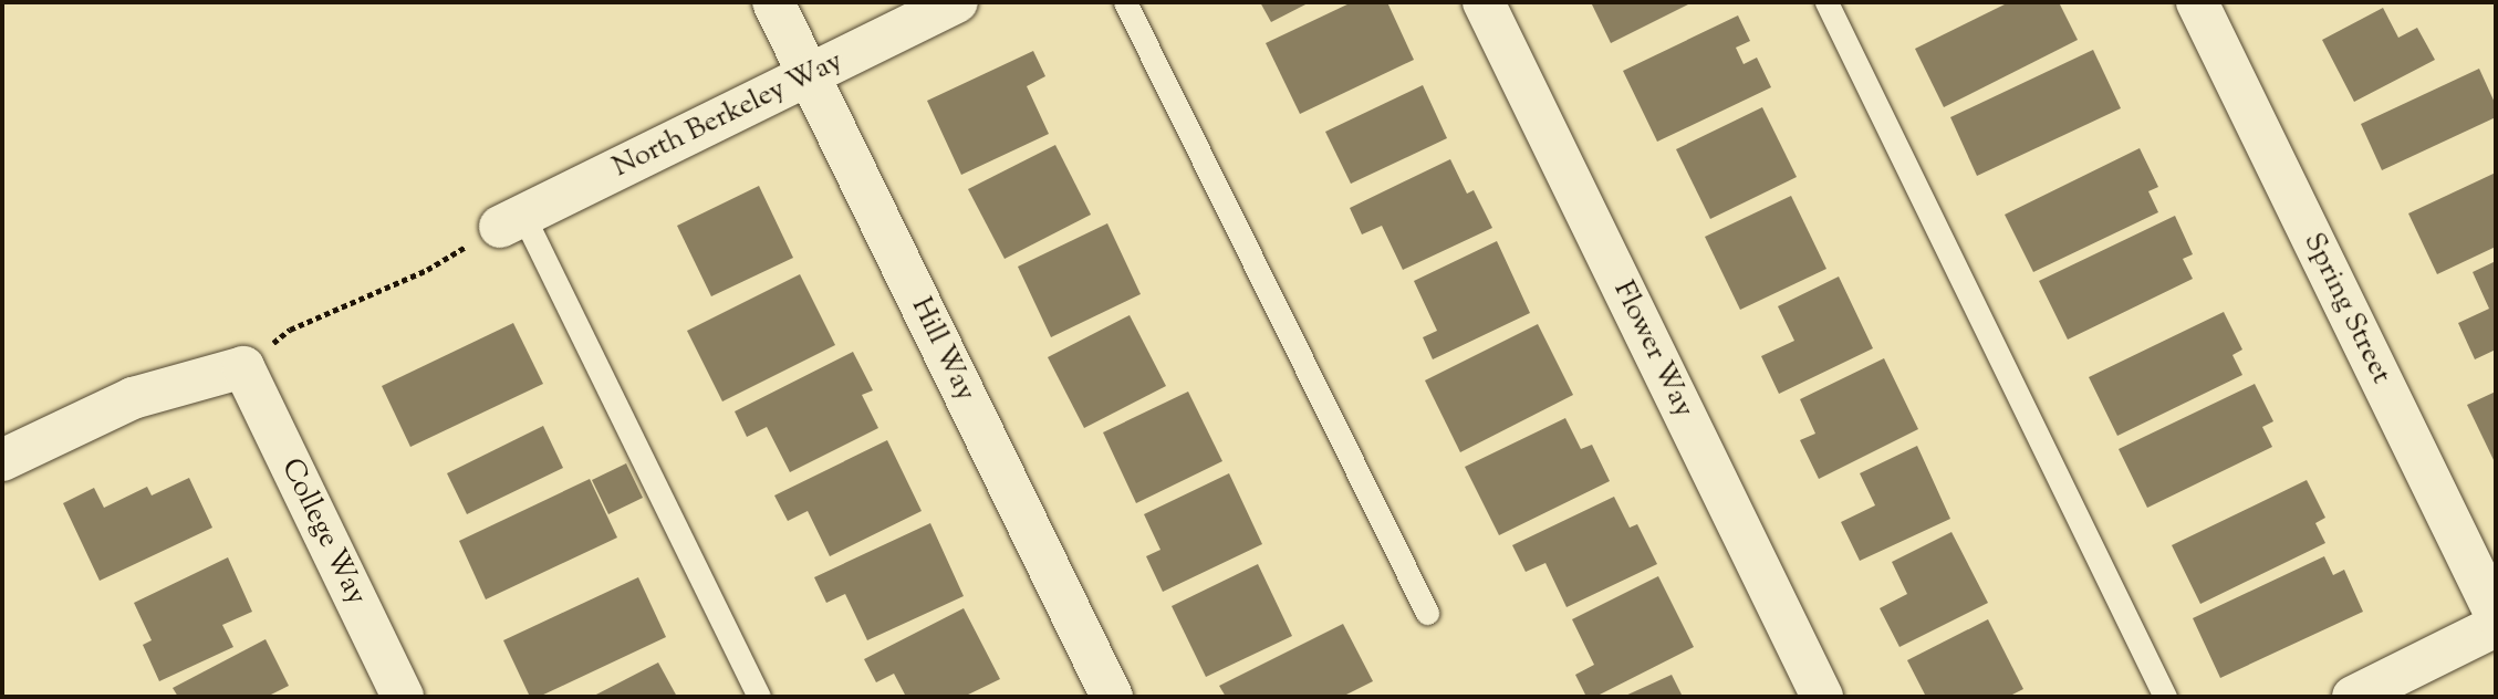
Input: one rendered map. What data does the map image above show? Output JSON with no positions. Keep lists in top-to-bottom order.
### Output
{
  "streets": {
    "street": [
      "North Berkeley Way",
      "Spring Street",
      "Hill Way",
      "Flower Way",
      "College Way"
    ]
  },
  "crossings": [
    ["North Berkeley Way", "Hill Way"]
  ]
}
